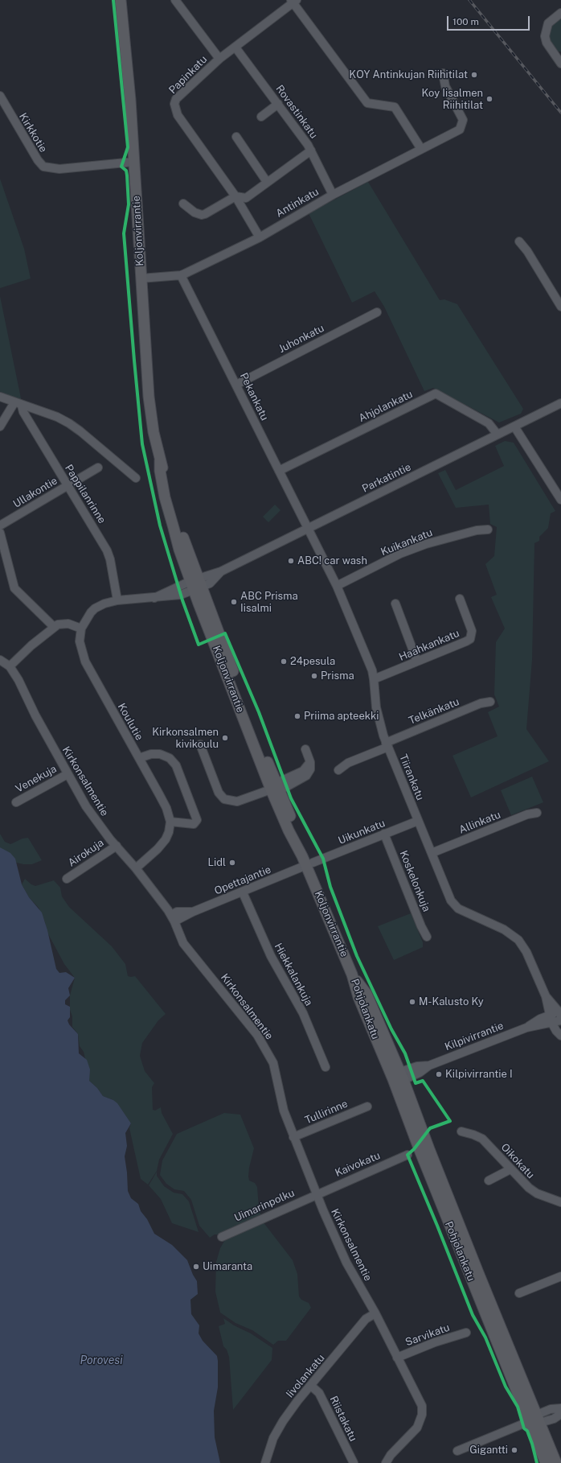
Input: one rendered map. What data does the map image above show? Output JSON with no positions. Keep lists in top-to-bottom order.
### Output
{
  "streets": {
    "main road": ["Koljonvirrantie", "Pohjolankatu"],
    "street": [
      "Papinkatu",
      "Rovastinkatu",
      "Kirkkotie",
      "Antinkatu",
      "Juhonkatu",
      "Pekankatu",
      "Ahjolankatu",
      "Parkatintie",
      "Ullakontie",
      "Pappilanrinne",
      "Kuikankatu",
      "Haahkankatu",
      "Telkänkatu",
      "Koulutie",
      "Tiirankatu",
      "Venekuja",
      "Kirkonsalmentie",
      "Allinkatu",
      "Uikunkatu",
      "Airokuja",
      "Opettajantie",
      "Koskelonkuja",
      "Hiekkalankuja",
      "Kilpivirrantie",
      "Tullirinne",
      "Oikokatu",
      "Kaivokatu",
      "Uimarinpolku",
      "Sarvikatu",
      "Iivolankatu",
      "Riistakatu"
    ]
  },
  "crossings": [
    ["Papinkatu", "Rovastinkatu"],
    ["Papinkatu", "Antinkatu"],
    ["Rovastinkatu", "Antinkatu"],
    ["Kirkkotie", "Koljonvirrantie"],
    ["Antinkatu", "Koljonvirrantie"],
    ["Antinkatu", "Pekankatu"],
    ["Koljonvirrantie", "Parkatintie"],
    ["Koljonvirrantie", "Pohjolankatu"],
    ["Juhonkatu", "Pekankatu"],
    ["Pekankatu", "Ahjolankatu"],
    ["Pekankatu", "Parkatintie"],
    ["Pekankatu", "Tiirankatu"],
    ["Ahjolankatu", "Parkatintie"],
    ["Parkatintie", "Pappilanrinne"],
    ["Parkatintie", "Tiirankatu"],
    ["Ullakontie", "Pappilanrinne"],
    ["Kuikankatu", "Tiirankatu"],
    ["Haahkankatu", "Tiirankatu"],
    ["Telkänkatu", "Tiirankatu"],
    ["Tiirankatu", "Allinkatu"],
    ["Tiirankatu", "Uikunkatu"],
    ["Tiirankatu", "Kilpivirrantie"],
    ["Venekuja", "Kirkonsalmentie"],
    ["Kirkonsalmentie", "Airokuja"],
    ["Kirkonsalmentie", "Opettajantie"],
    ["Kirkonsalmentie", "Tullirinne"],
    ["Kirkonsalmentie", "Kaivokatu"],
    ["Kirkonsalmentie", "Uimarinpolku"],
    ["Kirkonsalmentie", "Sarvikatu"],
    ["Kirkonsalmentie", "Iivolankatu"],
    ["Uikunkatu", "Koskelonkuja"],
    ["Opettajantie", "Hiekkalankuja"],
    ["Pohjolankatu", "Kilpivirrantie"],
    ["Kaivokatu", "Uimarinpolku"],
    ["Iivolankatu", "Riistakatu"]
  ],
  "water": ["Porovesi"],
  "places": [
    "KOY Antinkujan Riihitilat",
    "Koy Iisalmen Riihitilat",
    "ABC! car wash",
    "ABC Prisma Iisalmi",
    "24pesula",
    "Prisma",
    "Priima apteekki",
    "Kirkonsalmen kivikoulu",
    "Lidl",
    "M-Kalusto Ky",
    "Kilpivirrantie I",
    "Uimaranta",
    "Gigantti"
  ],
  "scale_bar": "100 m"
}
